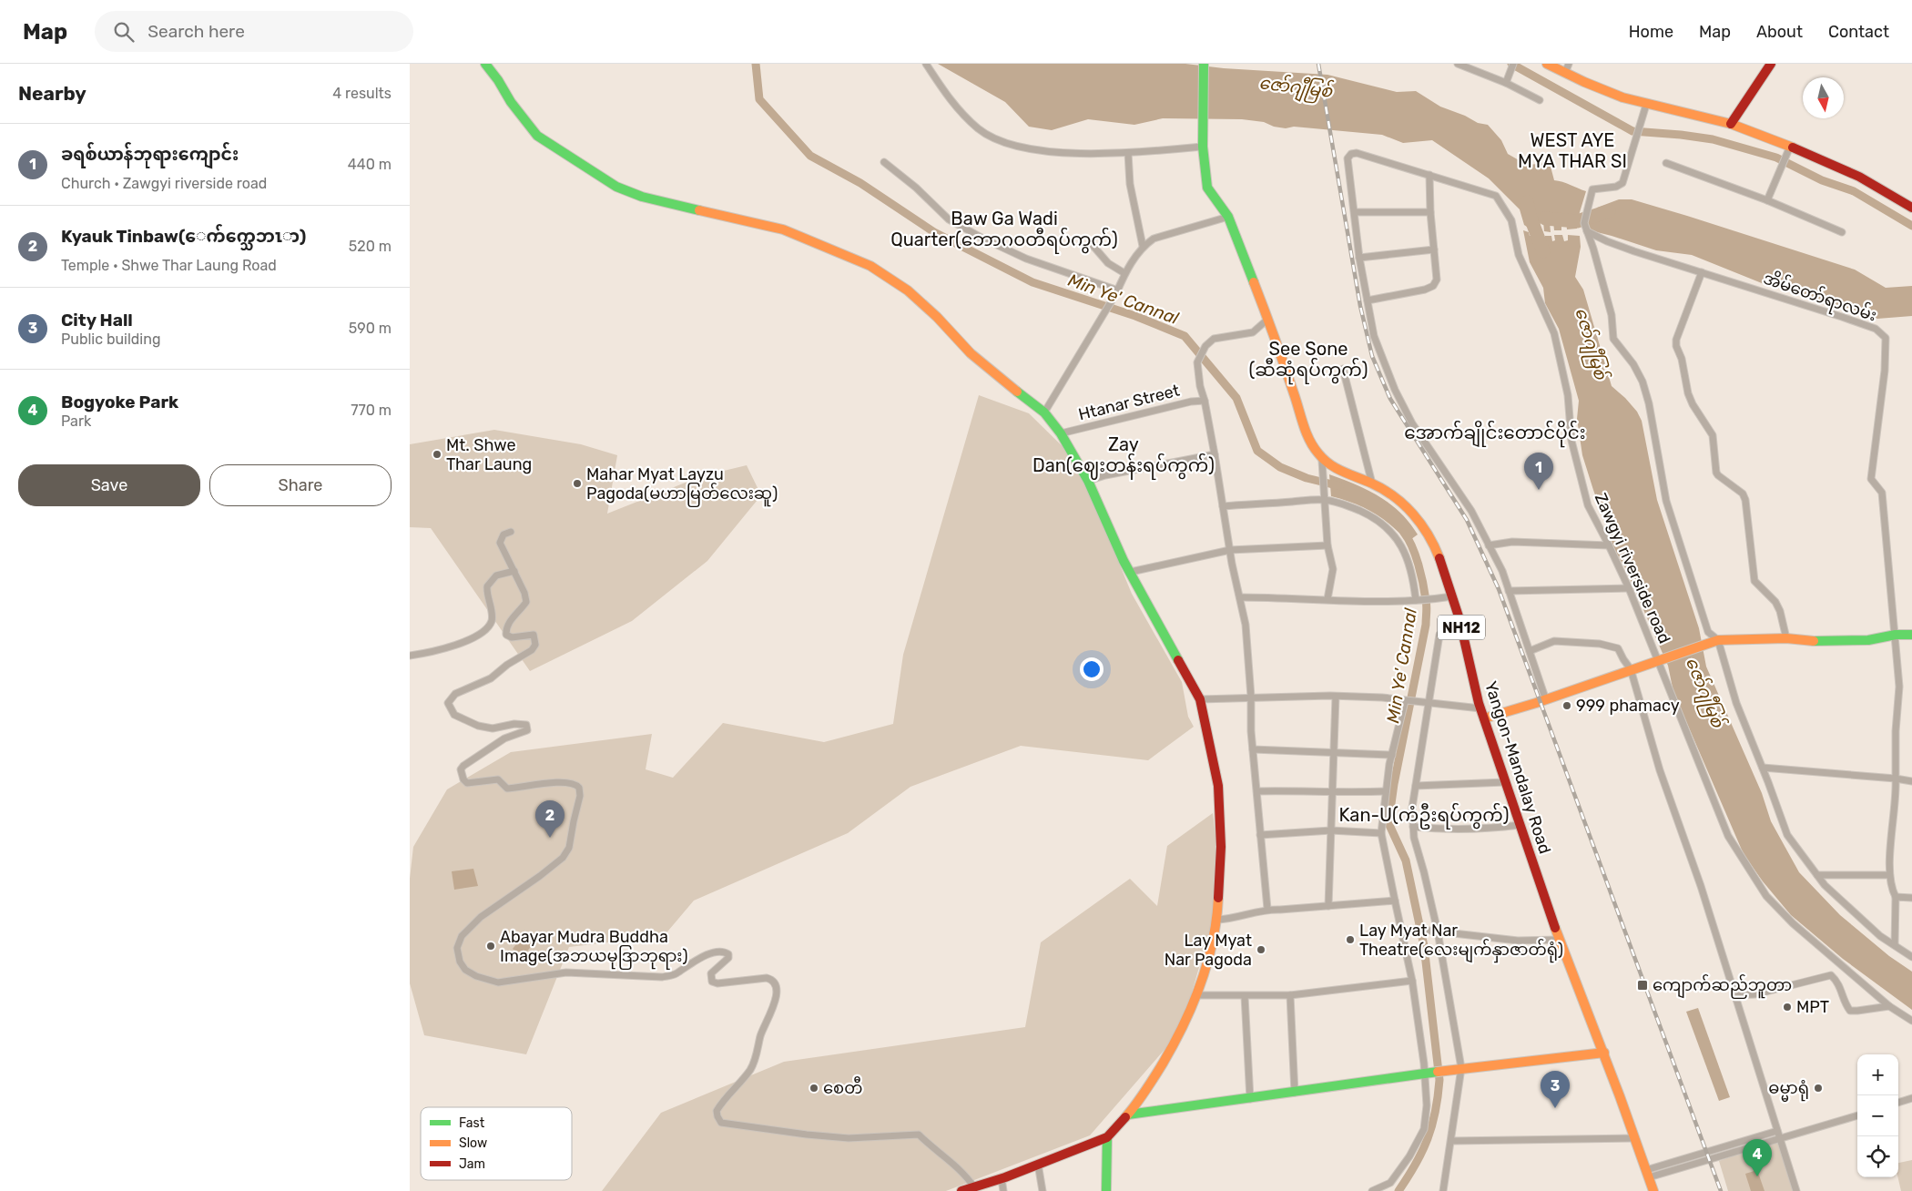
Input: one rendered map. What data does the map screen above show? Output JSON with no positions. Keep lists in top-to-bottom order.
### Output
{
  "streets": {
    "main road": ["NH12", "Yangon-Mandalay Road"],
    "street": ["အိမ်တော်ရာလမ်း", "Htanar Street", "Zawgyi riverside road"]
  },
  "districts": [
    "WEST AYE MYA THAR SI",
    "Baw Ga Wadi Quarter(ဘောဂ၀တီရပ်ကွက်)",
    "See Sone (ဆီဆုံရပ်ကွက်)",
    "အောက်ချိုင်းတောင်ပိုင်း",
    "Zay Dan(ဈေးတန်းရပ်ကွက်)",
    "Kan-U(ကံဦးရပ်ကွက်)"
  ],
  "water": ["ဇော်ဂျီမြစ်", "Min Ye' Cannal"],
  "places": {
    "other": [
      "Mt. Shwe Thar Laung",
      "Mahar Myat Layzu Pagoda(မဟာမြတ်လေးဆူ)",
      "999 phamacy",
      "Lay Myat Nar Theatre(လေးမျက်နှာဇာတ်ရုံ)",
      "Abayar Mudra Buddha Image(အဘယမုဒြာဘုရား)",
      "Lay Myat Nar Pagoda",
      "MPT",
      "စေတီ",
      "ဓမ္မာရုံ"
    ],
    "transit": ["ကျောက်ဆည်ဘူတာ"]
  },
  "legend": ["Fast", "Slow", "Jam"],
  "north": "bottom",
  "page": {
    "header": "Map",
    "search": "Search here",
    "nav": [
      "Home",
      "Map",
      "About",
      "Contact"
    ],
    "heading": ["Nearby", "4 results"],
    "list": [
      {
        "mark": "1",
        "name": "ခရစ်ယာန်ဘုရားကျောင်း",
        "note": "Church · Zawgyi riverside road",
        "value": "440 m"
      },
      {
        "mark": "2",
        "name": "Kyauk Tinbaw(ေက်က္သေဘၤာ)",
        "note": "Temple · Shwe Thar Laung Road",
        "value": "520 m"
      },
      {
        "mark": "3",
        "name": "City Hall",
        "note": "Public building",
        "value": "590 m"
      },
      {
        "mark": "4",
        "name": "Bogyoke Park",
        "note": "Park",
        "value": "770 m"
      }
    ],
    "buttons": ["Save", "Share"],
    "pins": [
      "1",
      "2",
      "3",
      "4"
    ],
    "map_buttons": ["+", "−"]
  }
}
